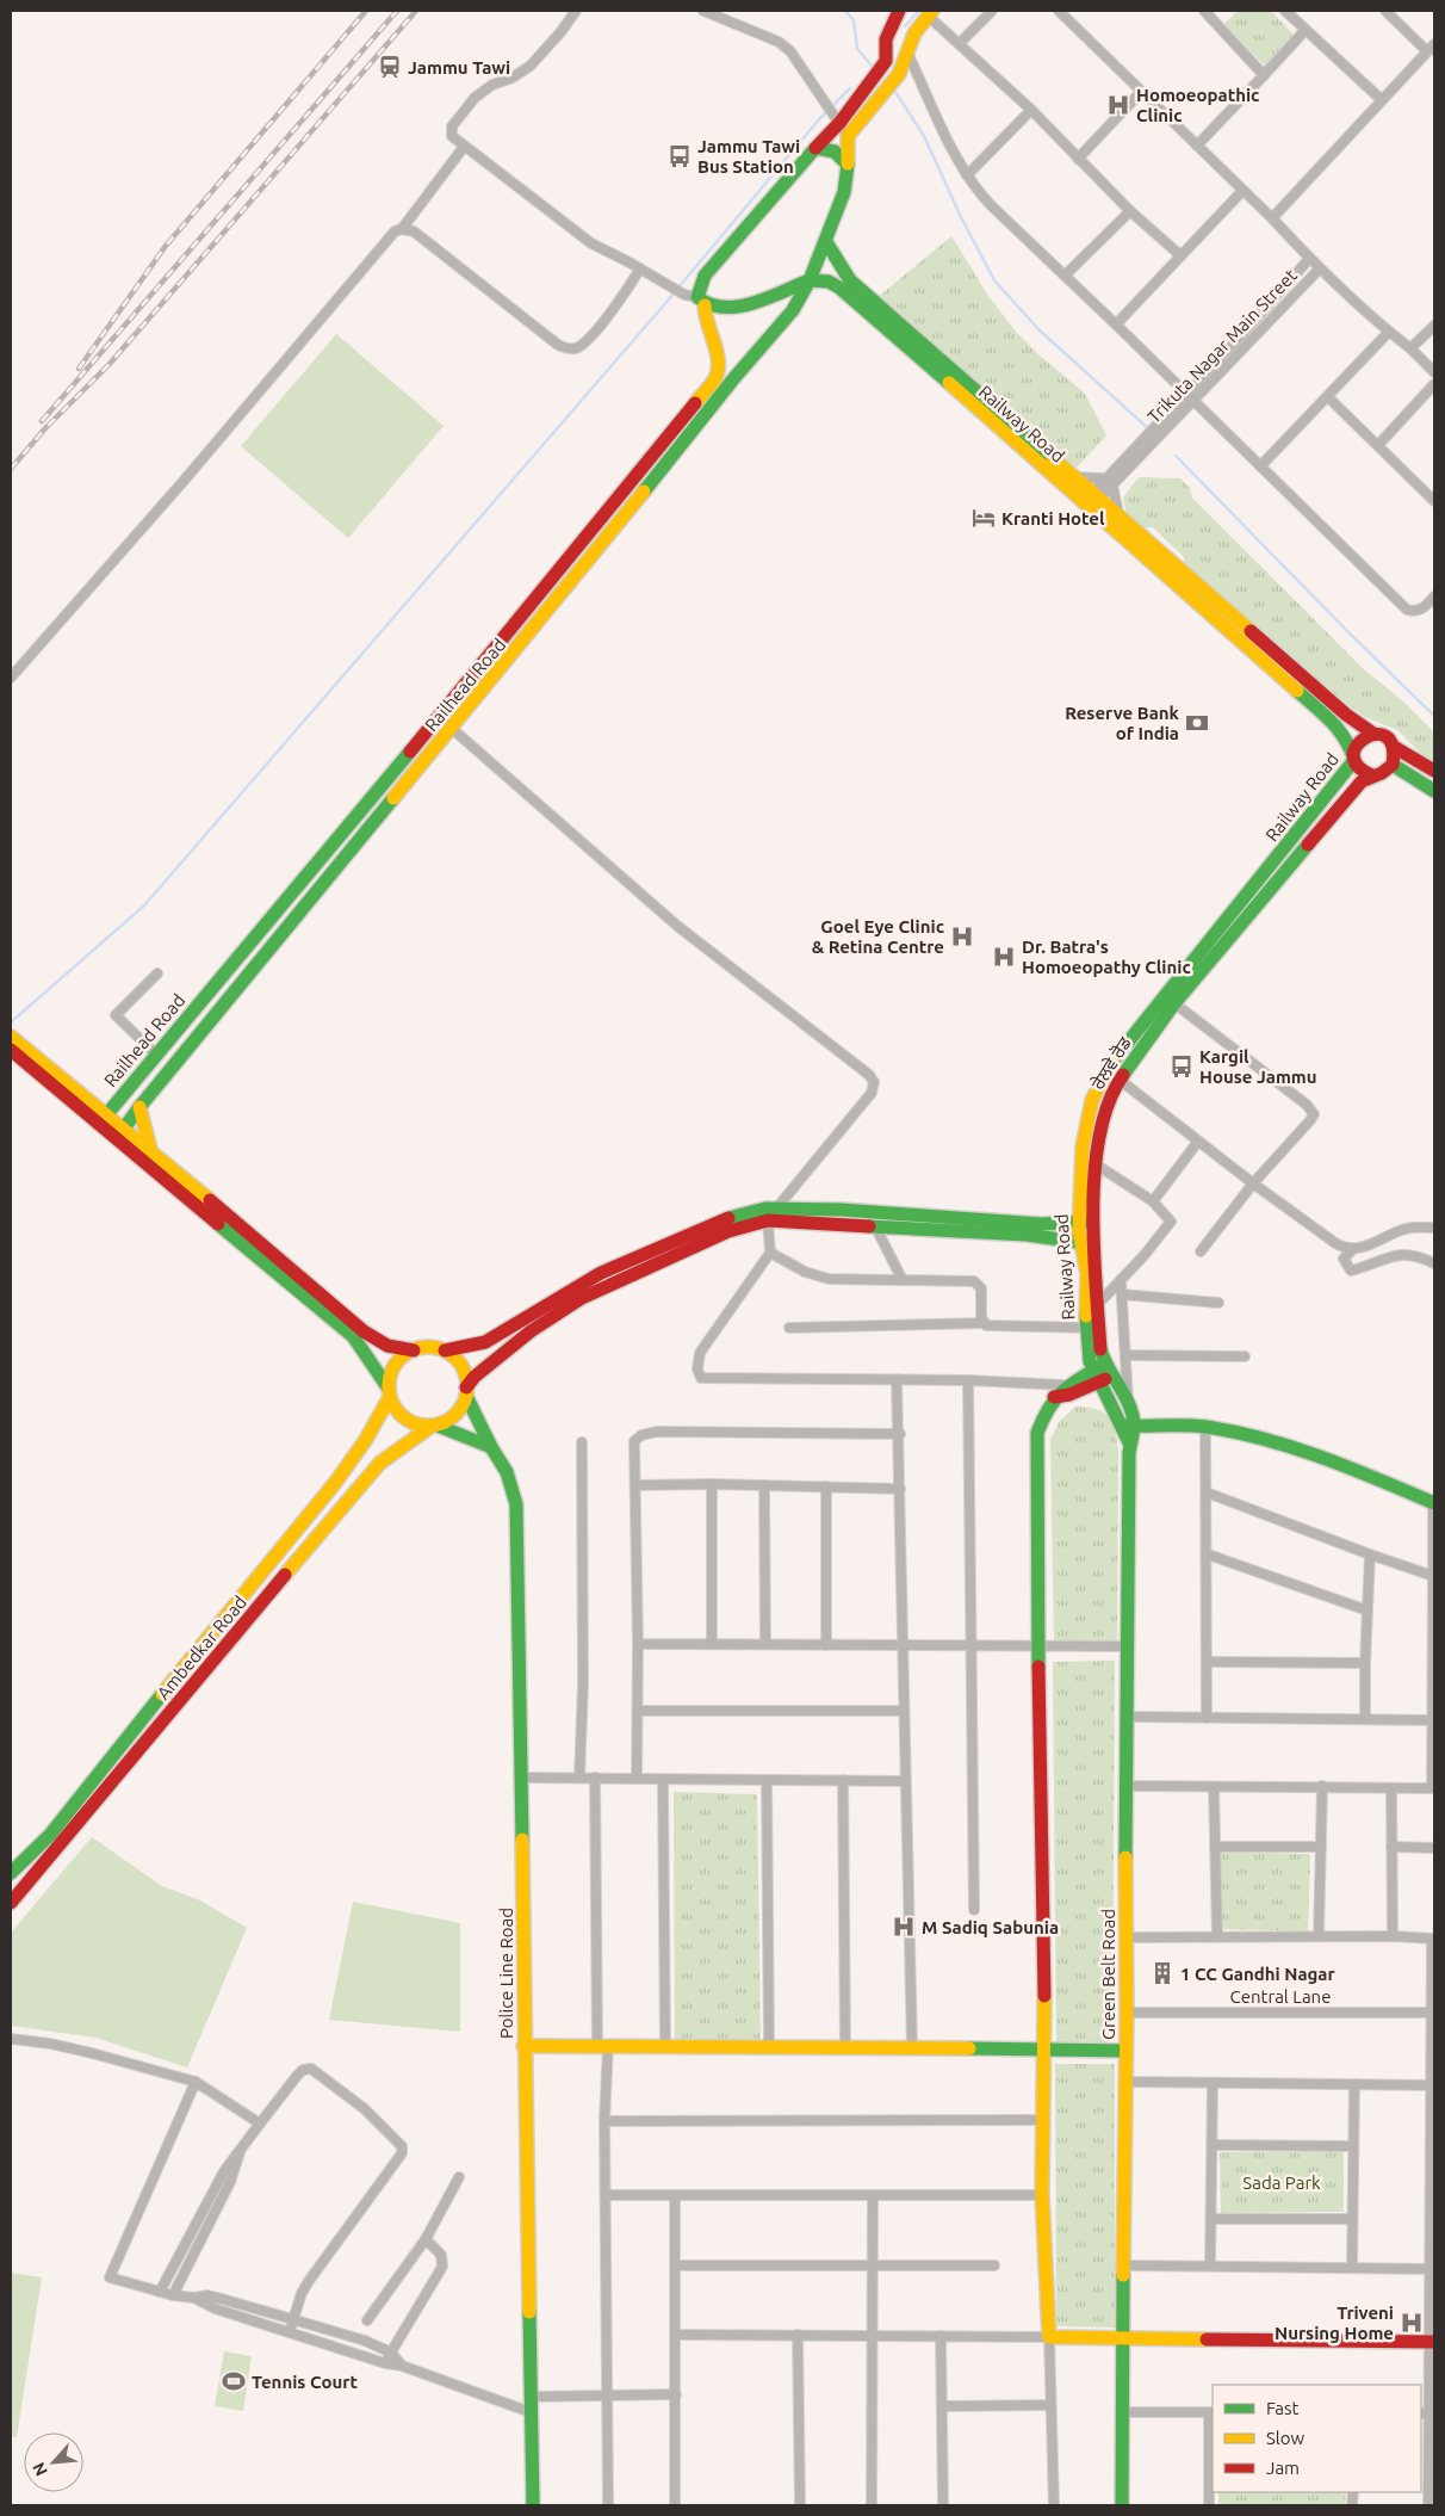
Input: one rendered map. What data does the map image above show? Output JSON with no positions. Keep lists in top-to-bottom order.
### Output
{
  "streets": {
    "main road": [
      "Railway Road",
      "Railhead Road",
      "ਰੇਲਵੇ ਰੋਡ",
      "Ambedkar Road",
      "Police Line Road",
      "Green Belt Road"
    ],
    "street": ["Trikuta Nagar Main Street", "Central Lane"]
  },
  "crossings": [
    ["Trikuta Nagar Main Street", "Railway Road"],
    ["Railway Road", "Railhead Road"],
    ["Railway Road", "ਰੇਲਵੇ ਰੋਡ"],
    ["Railway Road", "Ambedkar Road"],
    ["Railway Road", "Police Line Road"],
    ["Railway Road", "Green Belt Road"],
    ["Ambedkar Road", "Police Line Road"],
    ["Green Belt Road", "Central Lane"]
  ],
  "parks": ["Sada Park"],
  "places": {
    "station": ["Jammu Tawi"],
    "hospital": [
      "Homoeopathic Clinic",
      "Goel Eye Clinic & Retina Centre",
      "Dr. Batra's Homoeopathy Clinic",
      "M Sadiq Sabunia",
      "Triveni Nursing Home"
    ],
    "bus stop": ["Jammu Tawi Bus Station", "Kargil House Jammu"],
    "hotel": ["Kranti Hotel"],
    "bank": ["Reserve Bank of India"],
    "building": ["1 CC Gandhi Nagar"],
    "sports": ["Tennis Court"]
  },
  "legend": ["Fast", "Slow", "Jam"],
  "north": "bottom left"
}
